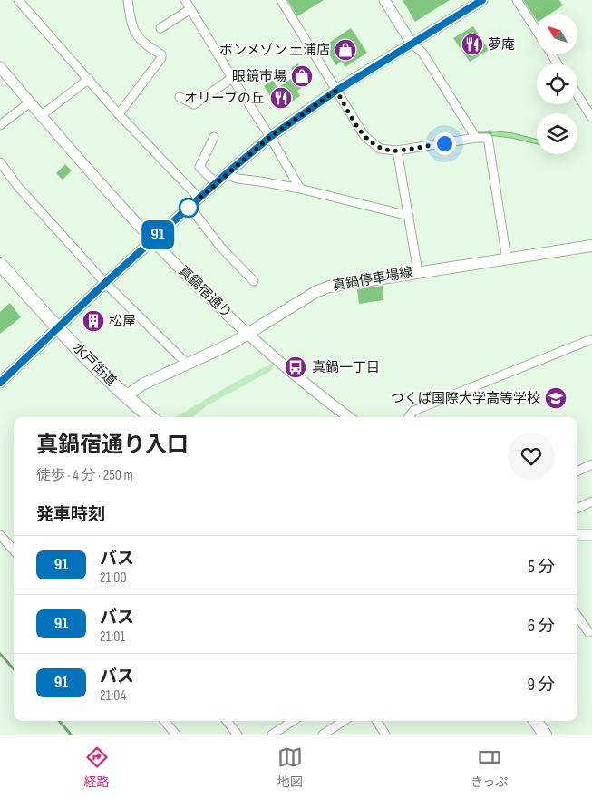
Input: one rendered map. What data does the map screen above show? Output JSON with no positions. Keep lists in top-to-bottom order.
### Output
{
  "streets": {
    "highway": ["水戸街道"],
    "main road": ["真鍋停車場線"],
    "street": ["真鍋宿通り"]
  },
  "crossings": [
    ["真鍋停車場線", "真鍋宿通り"],
    ["真鍋停車場線", "水戸街道"]
  ],
  "places": {
    "restaurant": ["夢庵", "オリーブの丘"],
    "shop": ["ボンメゾン 土浦店", "眼鏡市場"],
    "building": ["松屋"],
    "bus stop": ["真鍋一丁目"],
    "school or university": ["つくば国際大学高等学校"]
  },
  "lines": ["bus line 91"],
  "north": "top left",
  "page": {
    "on_map": "91",
    "heading": [
      ["真鍋宿通り入口", "徒歩 · 4 分 · 250 m"],
      "発車時刻"
    ],
    "list": [
      {
        "mark": "91",
        "name": "バス",
        "note": "21:00",
        "value": "5 分"
      },
      {
        "mark": "91",
        "name": "バス",
        "note": "21:01",
        "value": "6 分"
      },
      {
        "mark": "91",
        "name": "バス",
        "note": "21:04",
        "value": "9 分"
      }
    ],
    "tabs": ["経路", "地図", "きっぷ"]
  }
}
